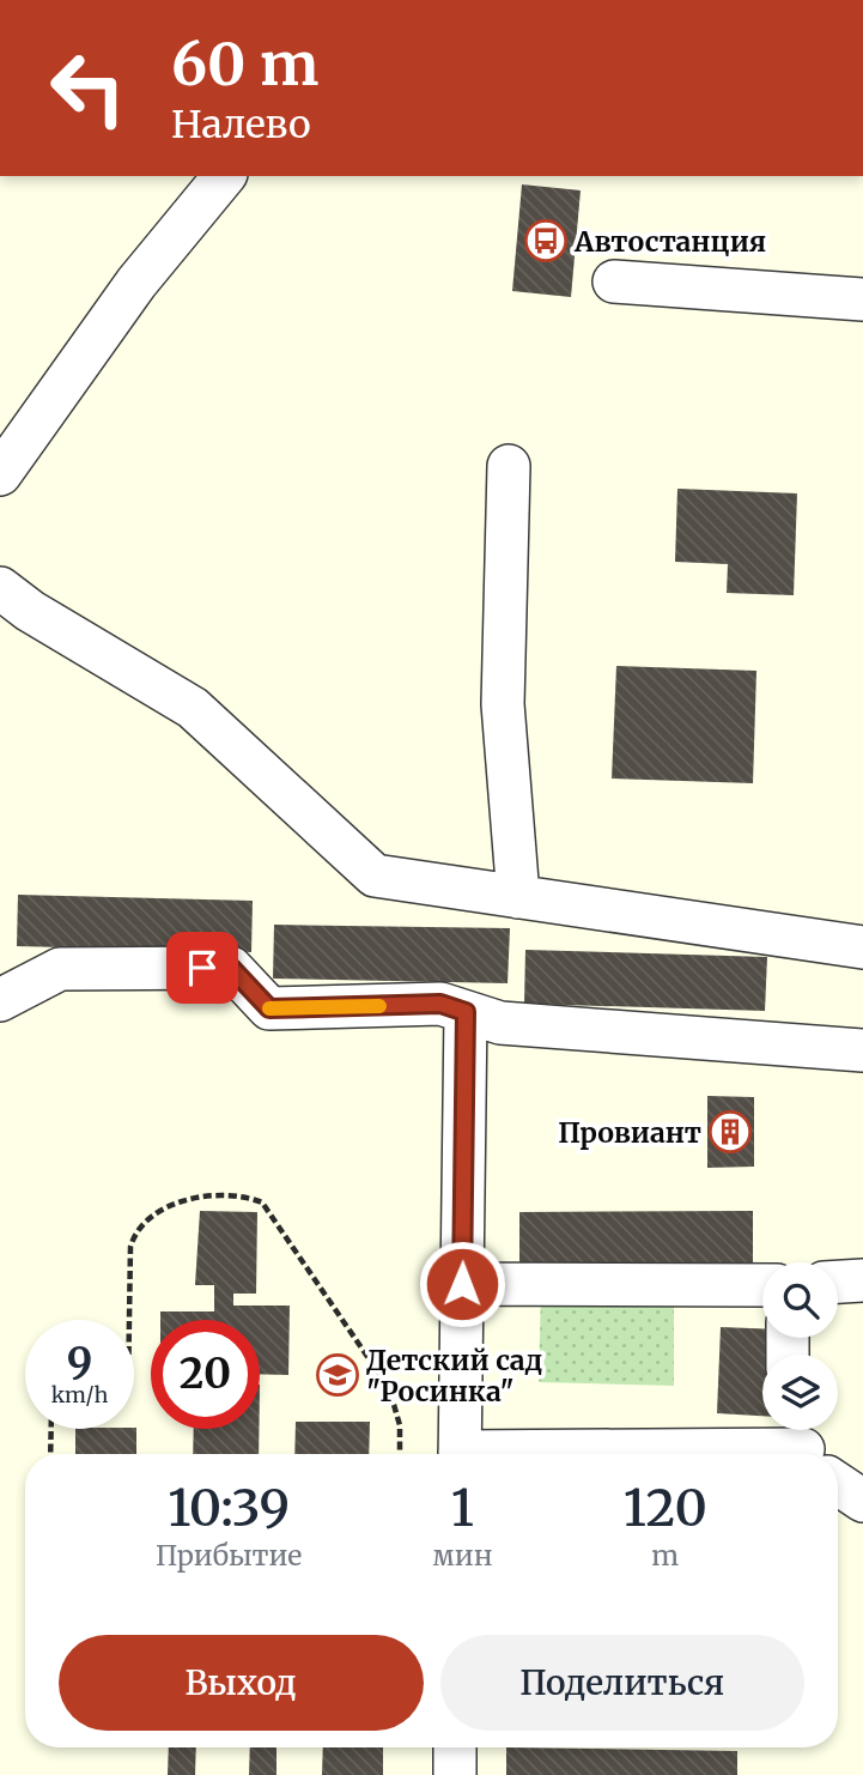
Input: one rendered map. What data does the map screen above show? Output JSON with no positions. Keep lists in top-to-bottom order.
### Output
{
  "places": {
    "bus stop": ["Автостанция"],
    "building": ["Провиант"],
    "school or university": ["Детский сад \"Росинка\""]
  },
  "page": {
    "turn": ["60 m", "Налево"],
    "speed": "9 km/h",
    "limit": "20",
    "eta": [
      "10:39",
      "Прибытие",
      "1",
      "мин",
      "120",
      "m"
    ],
    "buttons": ["Выход", "Поделиться"]
  }
}
